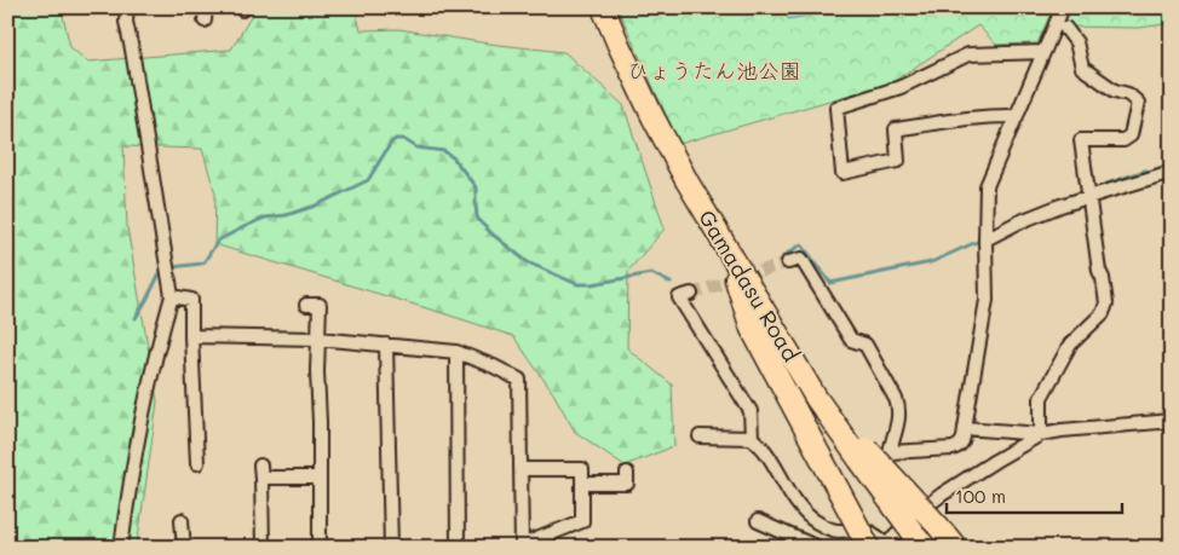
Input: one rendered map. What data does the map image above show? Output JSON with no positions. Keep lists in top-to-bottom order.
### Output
{
  "streets": {
    "highway": ["Gamadasu Road"]
  },
  "parks": ["ひょうたん池公園"],
  "scale_bar": "100 m"
}
